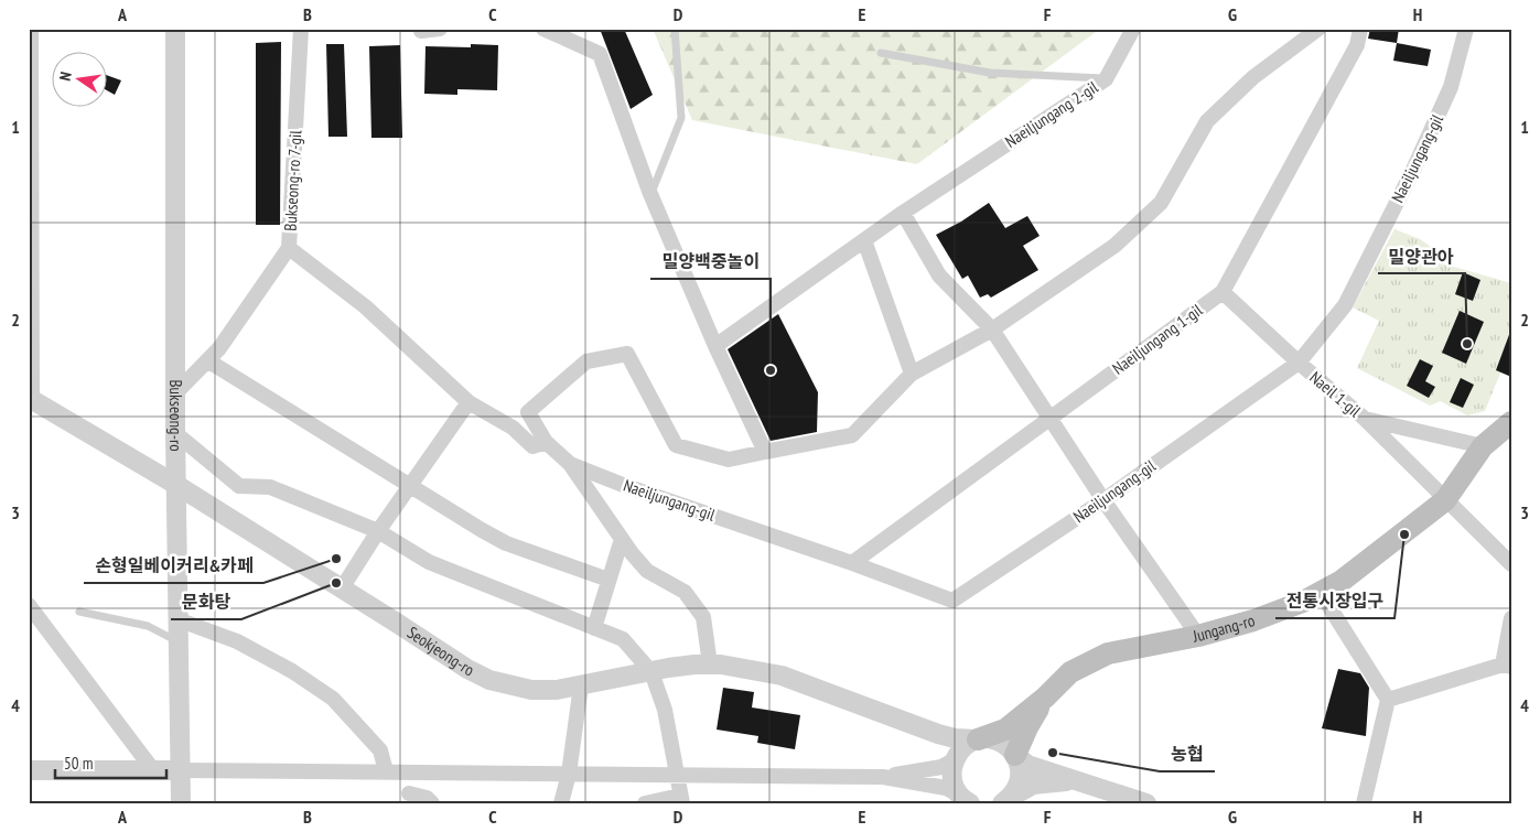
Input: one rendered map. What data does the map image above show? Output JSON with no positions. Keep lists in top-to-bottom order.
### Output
{
  "streets": {
    "main road": ["Jungang-ro"],
    "street": [
      "Naeiljungang 2-gil",
      "Naeiljungang-gil",
      "Bukseong-ro 7-gil",
      "Naeiljungang 1-gil",
      "Naeil 1-gil",
      "Bukseong-ro",
      "Seokjeong-ro"
    ]
  },
  "crossings": [
    ["Naeiljungang-gil", "Naeiljungang 1-gil"],
    ["Naeiljungang-gil", "Naeil 1-gil"],
    ["Bukseong-ro 7-gil", "Bukseong-ro"],
    ["Naeiljungang 1-gil", "Naeil 1-gil"],
    ["Naeil 1-gil", "Jungang-ro"],
    ["Bukseong-ro", "Seokjeong-ro"]
  ],
  "places": [
    "밀양관아",
    "밀양백중놀이",
    "전통시장입구",
    "손형일베이커리&카페",
    "문화탕",
    "농협"
  ],
  "scale_bar": "50 m",
  "north": "left",
  "grid": {
    "columns": [
      "A",
      "B",
      "C",
      "D",
      "E",
      "F",
      "G",
      "H"
    ],
    "rows": [
      "1",
      "2",
      "3",
      "4"
    ]
  }
}
